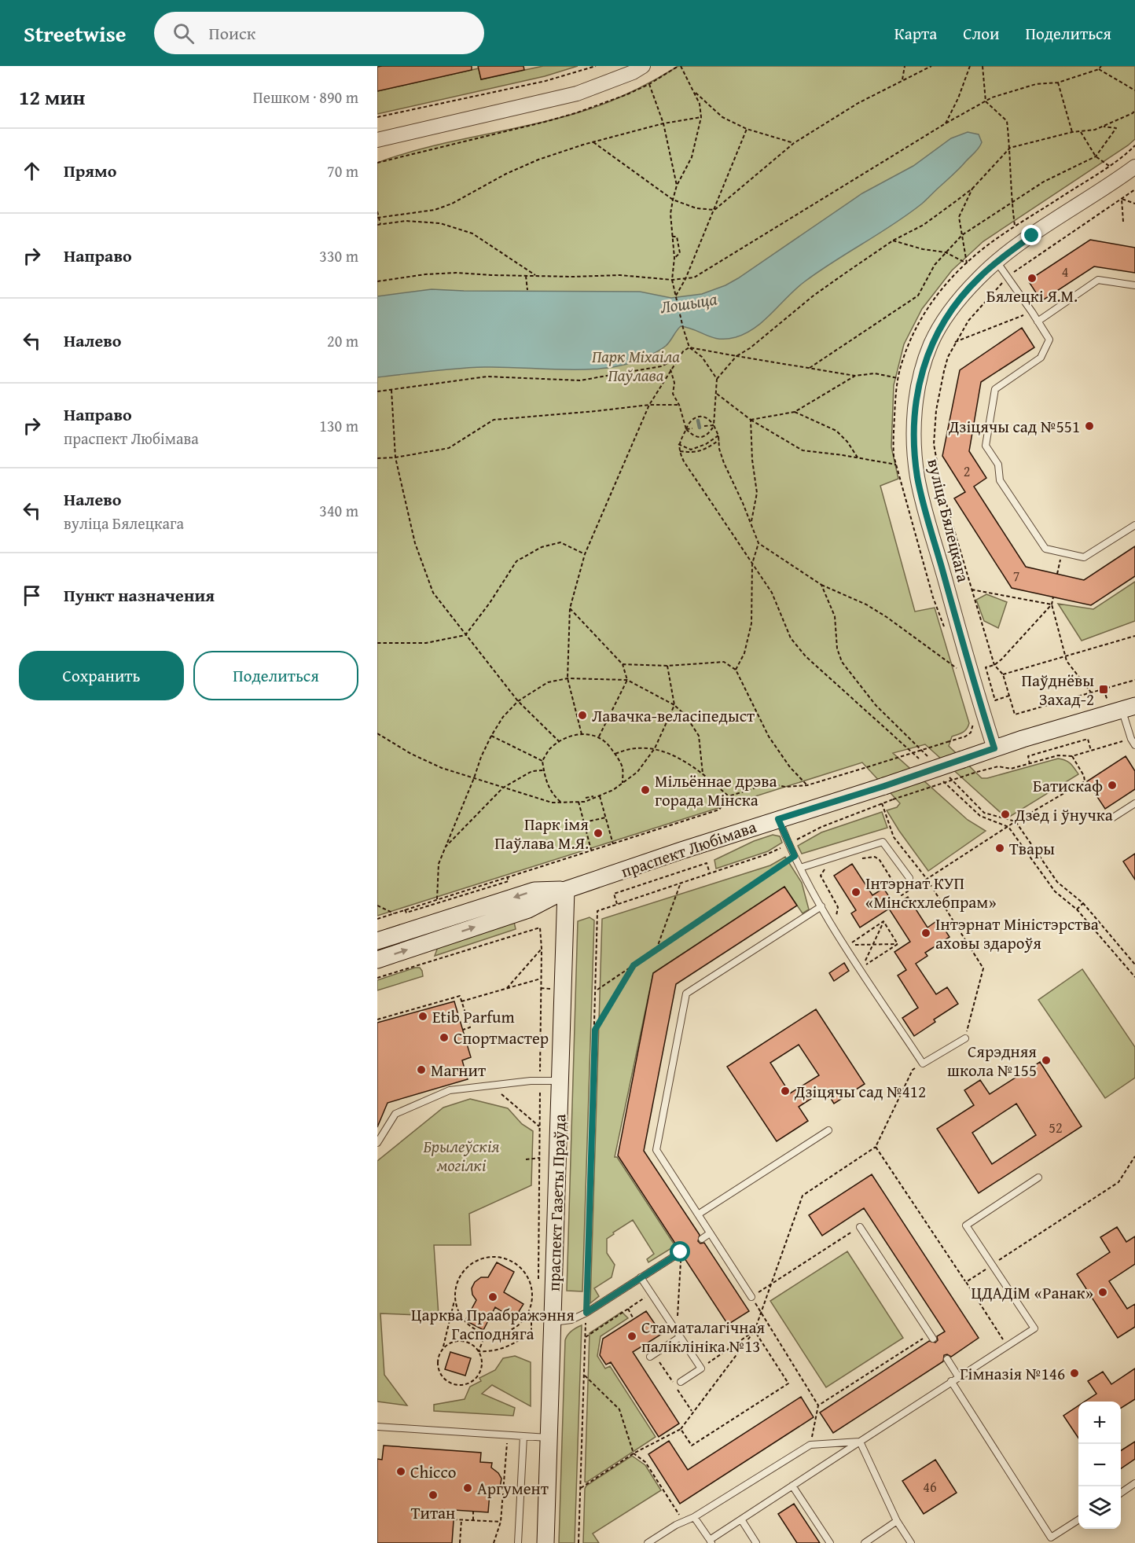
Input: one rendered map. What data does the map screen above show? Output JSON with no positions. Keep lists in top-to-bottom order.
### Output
{
  "streets": {
    "main road": ["праспект Любімава", "праспект Газеты Праўда"],
    "street": ["вуліца Бялецкага"]
  },
  "crossings": [
    ["вуліца Бялецкага", "праспект Любімава"],
    ["праспект Любімава", "праспект Газеты Праўда"]
  ],
  "water": ["Лошыца"],
  "parks": ["Парк Міхаіла Паўлава", "Брылеўскія могілкі"],
  "places": {
    "other": [
      "Бялецкі Я.М.",
      "Дзіцячы сад №551",
      "Лавачка-веласіпедыст",
      "Батискаф",
      "Мільённае дрэва горада Мінска",
      "Дзед і ўнучка",
      "Парк імя Паўлава М.Я.",
      "Твары",
      "Інтэрнат КУП «Мінскхлебпрам»",
      "Інтэрнат Міністэрства аховы здароўя",
      "Etib Parfum",
      "Спортмастер",
      "Сярэдняя школа №155",
      "Магнит",
      "Дзіцячы сад №412",
      "ЦДАДіМ «Ранак»",
      "Царква Праабражэння Гасподняга",
      "Стаматалагічная паліклініка №13",
      "Гімназія №146",
      "Сhicco",
      "Аргумент",
      "Титан"
    ],
    "transit": ["Паўднёвы Захад-2"]
  },
  "house_numbers": [
    "4",
    "2",
    "7",
    "52",
    "46"
  ],
  "page": {
    "header": "Streetwise",
    "search": "Поиск",
    "nav": ["Карта", "Слои", "Поделиться"],
    "heading": ["12 мин", "Пешком · 890 m"],
    "list": [
      ["Прямо", "70 m"],
      ["Направо", "330 m"],
      ["Налево", "20 m"],
      ["Направо", "праспект Любімава", "130 m"],
      ["Налево", "вуліца Бялецкага", "340 m"],
      "Пункт назначения"
    ],
    "buttons": ["Сохранить", "Поделиться"],
    "map_buttons": ["+", "−"]
  }
}
